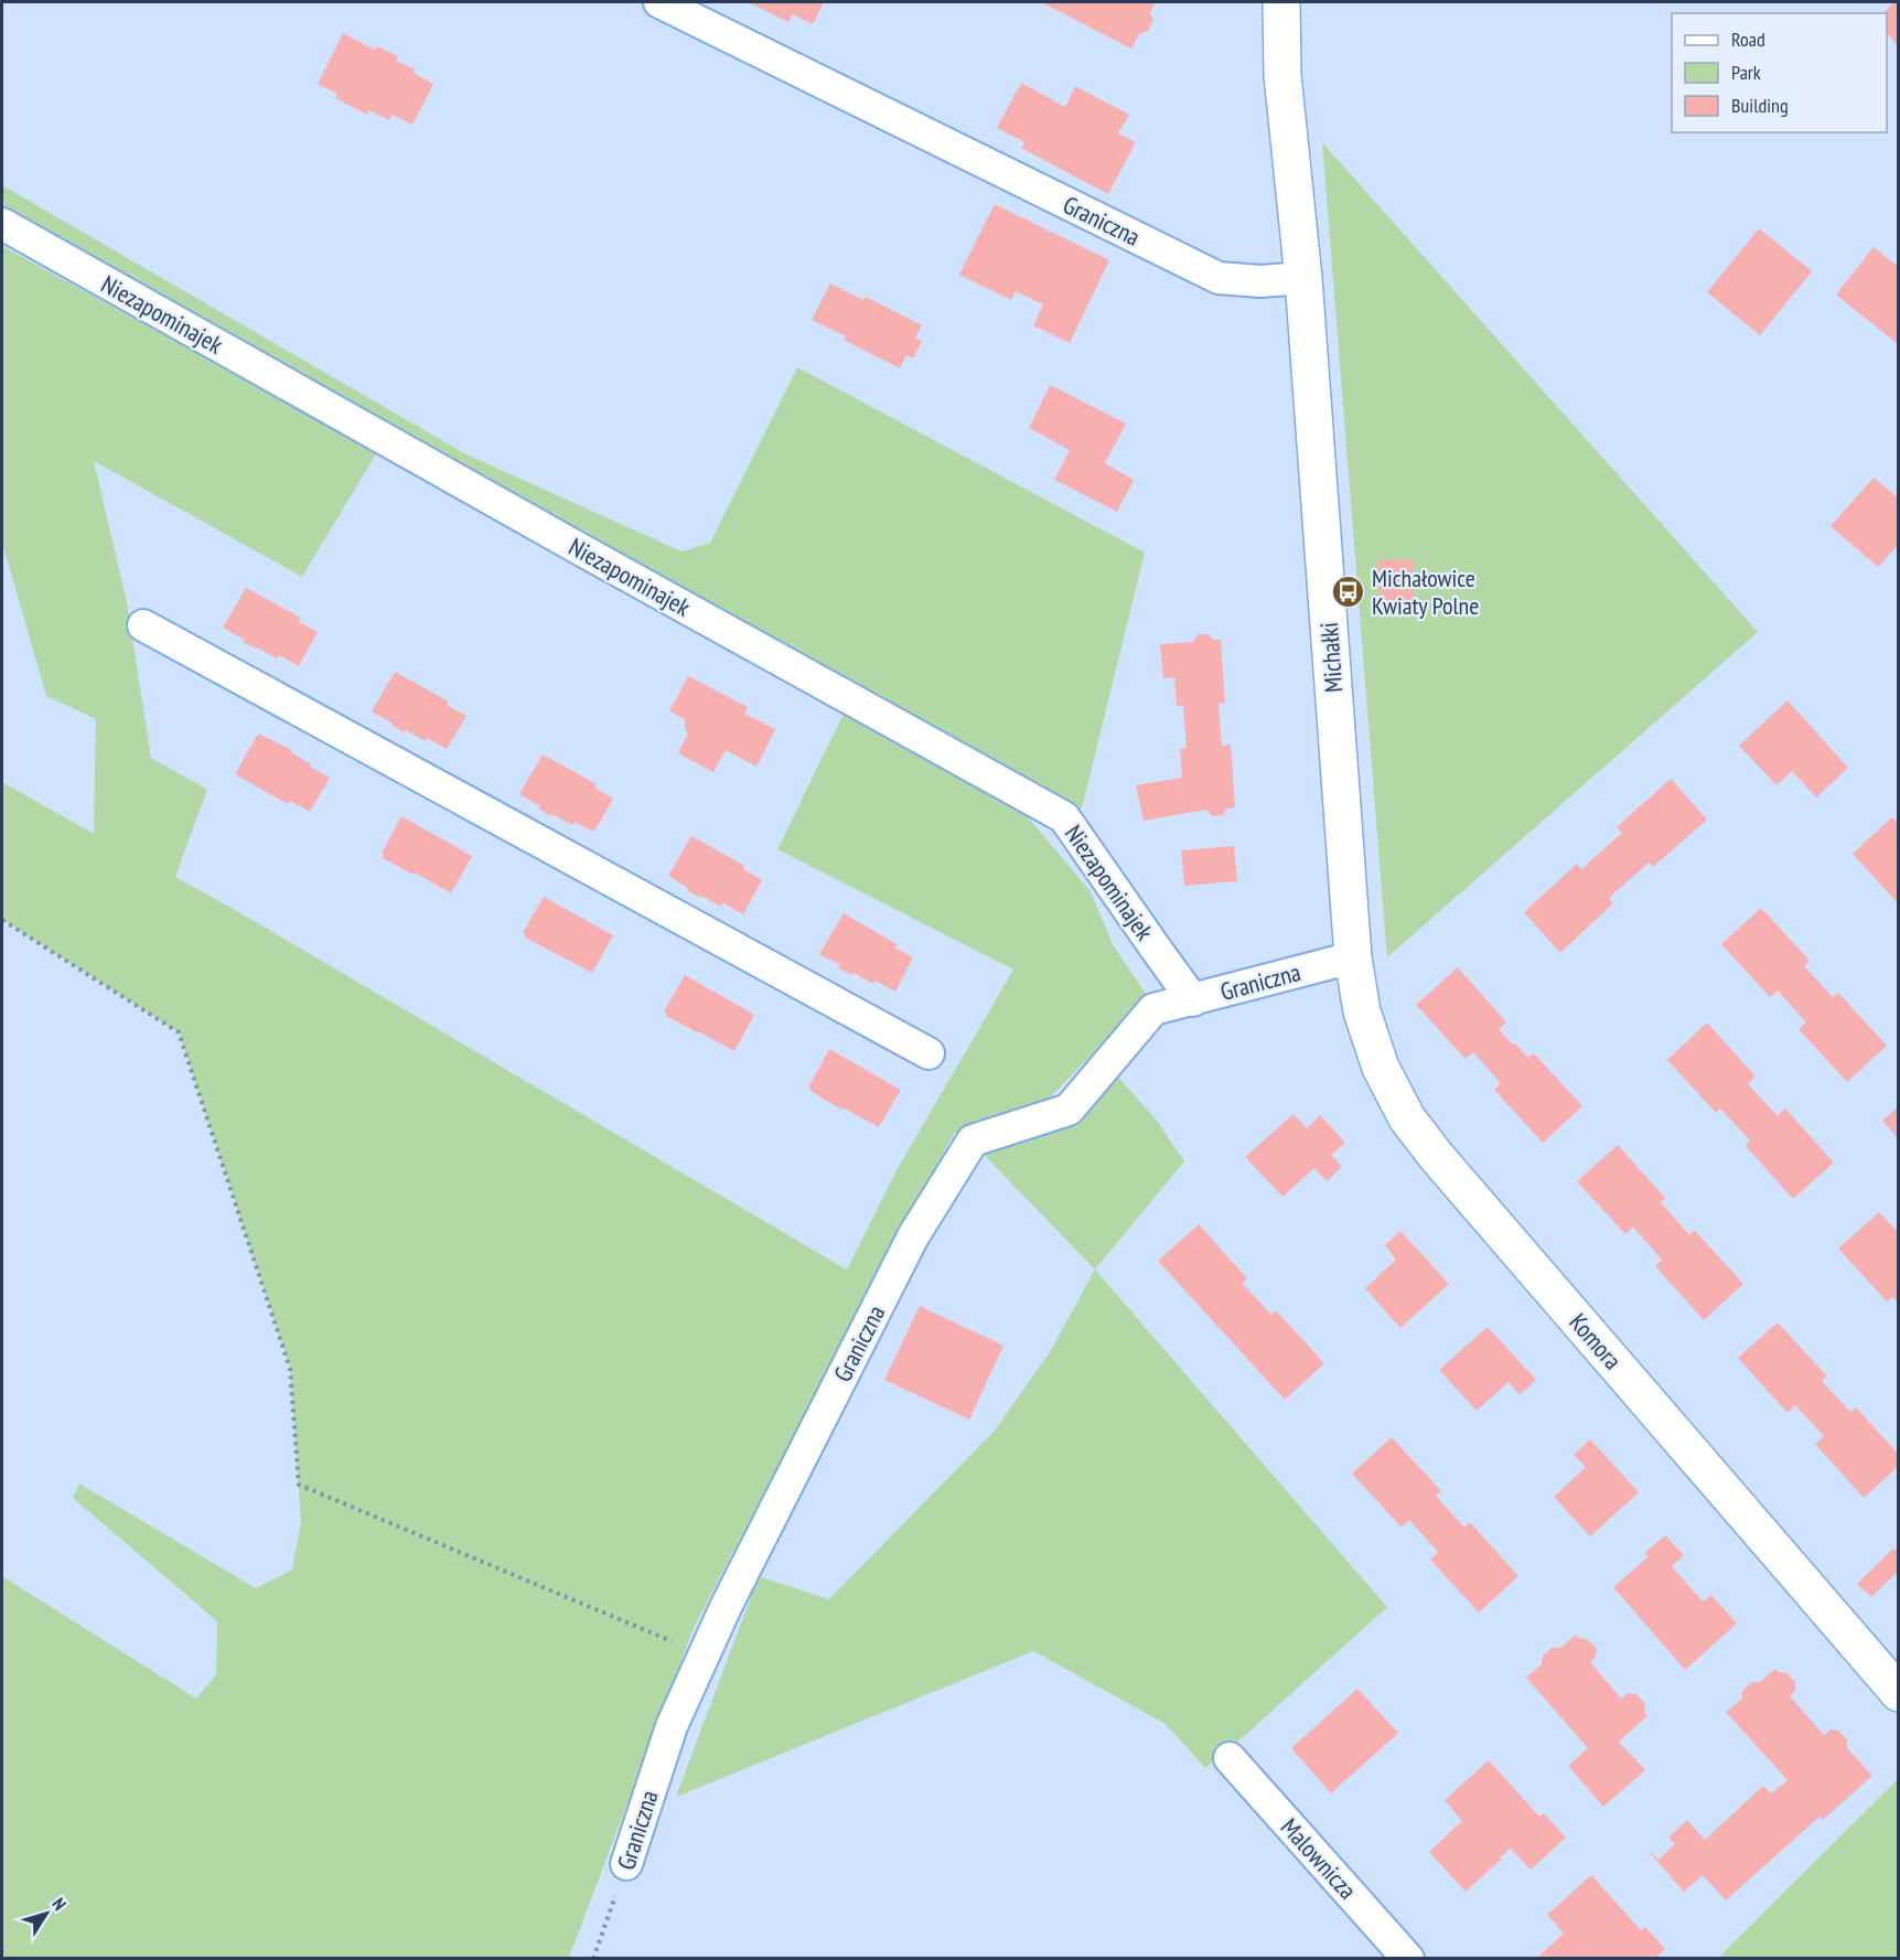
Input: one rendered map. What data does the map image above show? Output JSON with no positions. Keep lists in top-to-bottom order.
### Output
{
  "streets": {
    "street": [
      "Graniczna",
      "Niezapominajek",
      "Michałki",
      "Komora",
      "Malownicza"
    ]
  },
  "crossings": [
    ["Graniczna", "Niezapominajek"],
    ["Graniczna", "Michałki"],
    ["Graniczna", "Komora"],
    ["Michałki", "Komora"]
  ],
  "places": {
    "bus stop": ["Michałowice Kwiaty Polne"]
  },
  "legend": ["Road", "Park", "Building"],
  "north": "top right"
}
